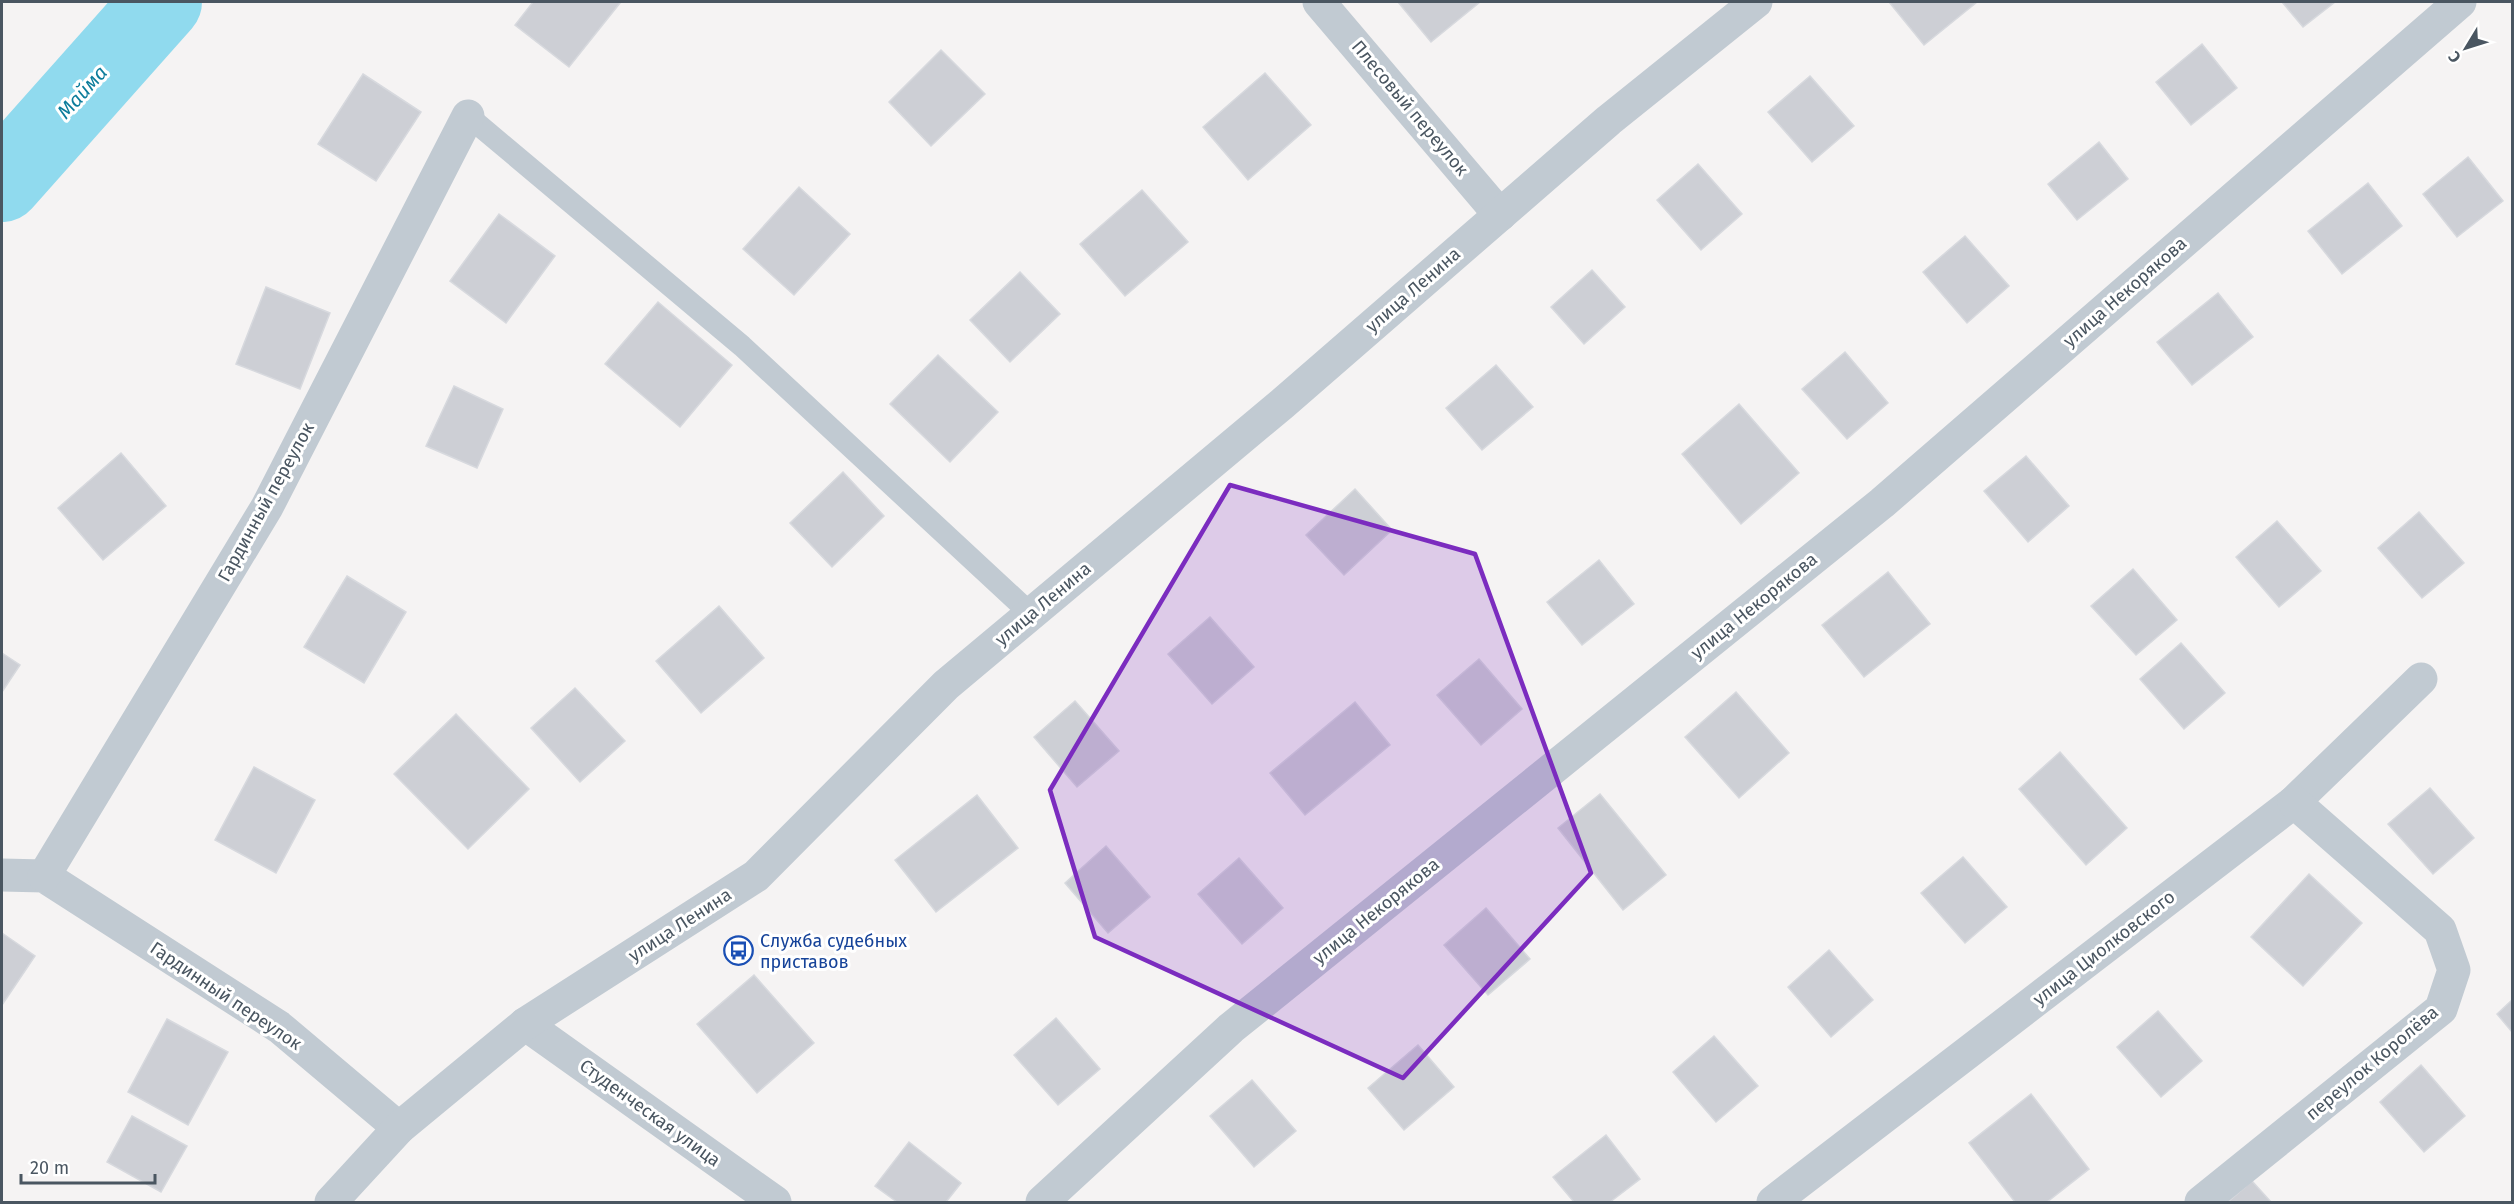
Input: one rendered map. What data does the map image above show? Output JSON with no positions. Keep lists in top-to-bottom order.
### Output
{
  "streets": {
    "street": [
      "Плесовый переулок",
      "улица Ленина",
      "улица Некорякова",
      "Гардинный переулок",
      "улица Циолковского",
      "переулок Королёва",
      "Студенческая улица"
    ]
  },
  "crossings": [
    ["Плесовый переулок", "улица Ленина"],
    ["улица Ленина", "Гардинный переулок"],
    ["улица Ленина", "Студенческая улица"],
    ["улица Циолковского", "переулок Королёва"]
  ],
  "water": ["Майма"],
  "places": {
    "bus stop": ["Служба судебных приставов"]
  },
  "scale_bar": "20 m",
  "north": "bottom left"
}
